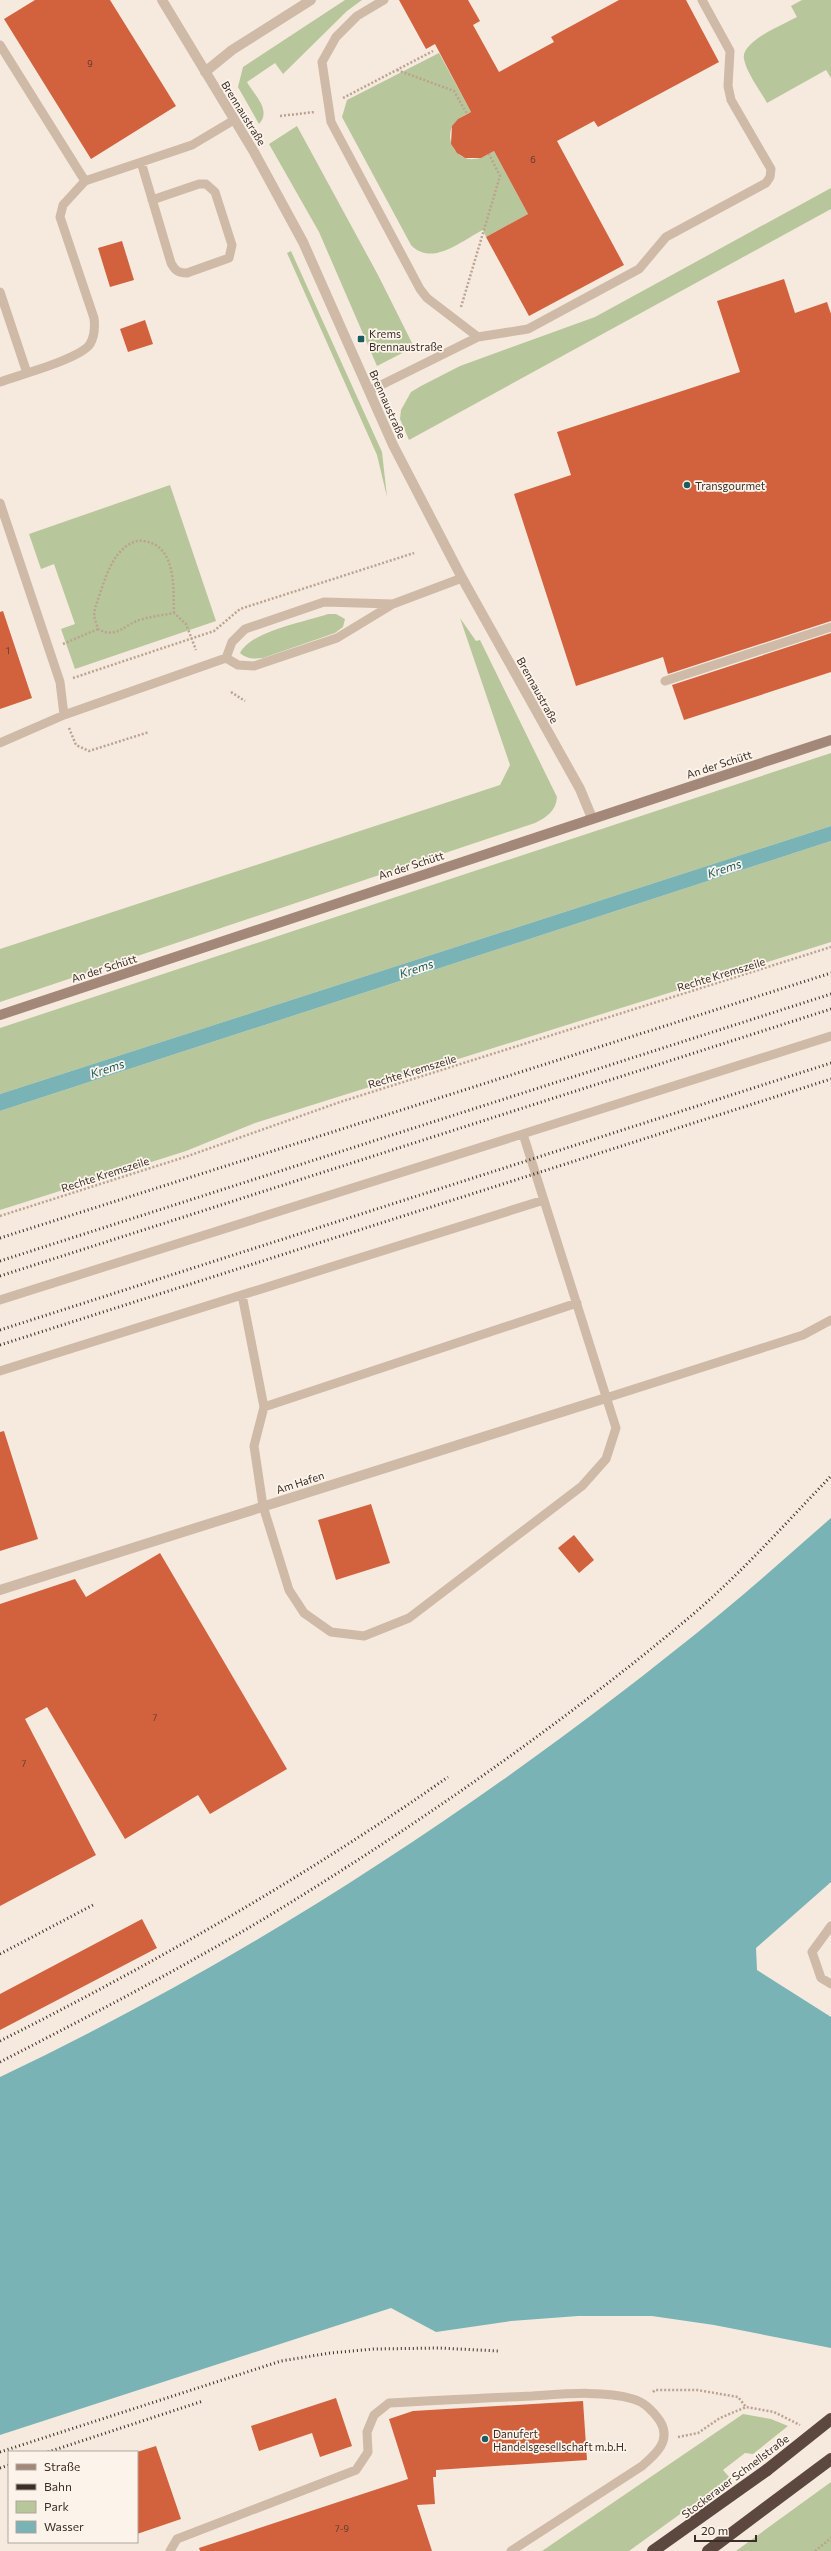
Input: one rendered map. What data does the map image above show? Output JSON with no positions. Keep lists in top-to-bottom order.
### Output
{
  "streets": {
    "highway": ["Stockerauer Schnellstraße"],
    "street": ["Brennaustraße", "An der Schütt", "Am Hafen"],
    "path": ["Rechte Kremszeile"]
  },
  "crossings": [
    ["Brennaustraße", "An der Schütt"]
  ],
  "water": ["Krems"],
  "places": {
    "transit": ["Krems Brennaustraße"],
    "other": ["Transgourmet", "Danufert Handelsgesellschaft m.b.H."]
  },
  "house_numbers": [
    "9",
    "6",
    "1",
    "7",
    "7",
    "7-9"
  ],
  "legend": [
    "Straße",
    "Bahn",
    "Park",
    "Wasser"
  ],
  "scale_bar": "20 m"
}
